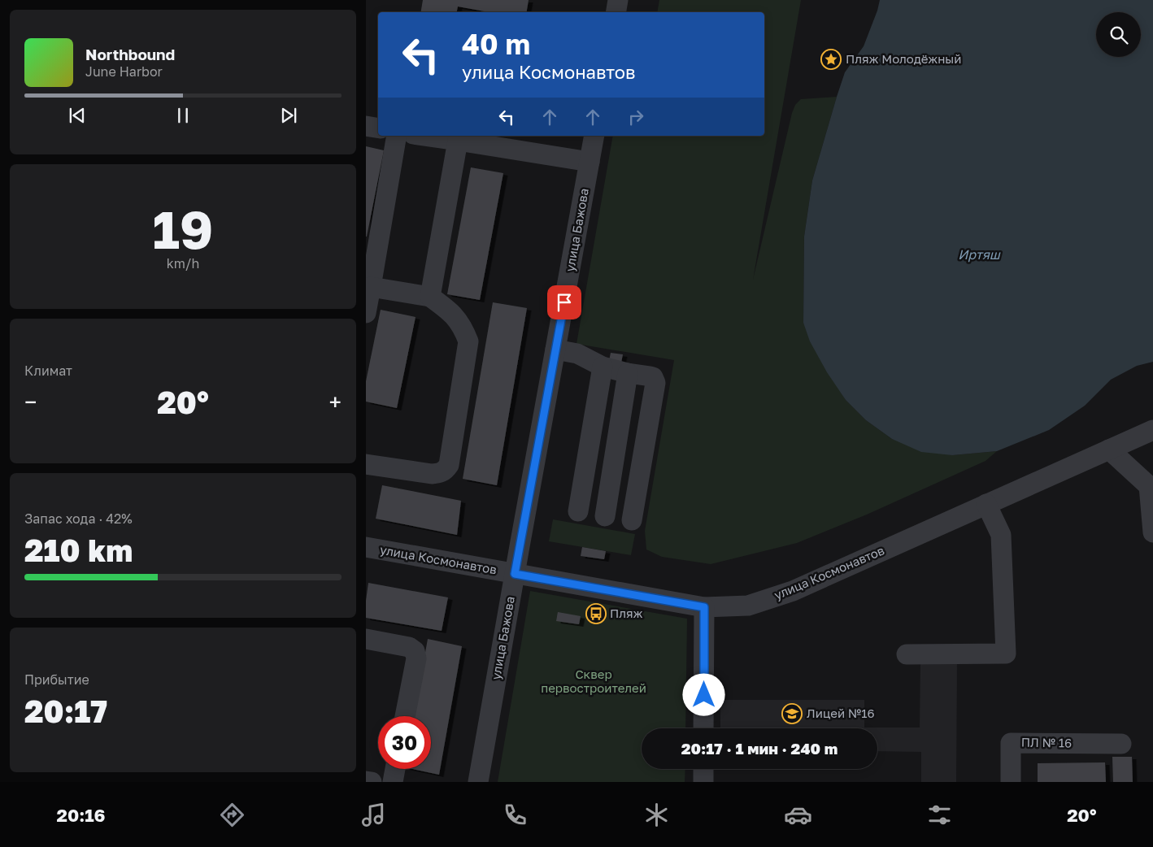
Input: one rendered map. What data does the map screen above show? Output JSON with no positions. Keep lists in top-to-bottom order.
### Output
{
  "streets": {
    "street": ["улица Бажова", "улица Космонавтов", "ПЛ № 16"]
  },
  "crossings": [
    ["улица Бажова", "улица Космонавтов"]
  ],
  "water": ["Иртяш"],
  "parks": ["Сквер первостроителей"],
  "places": {
    "place": ["Пляж Молодёжный"],
    "bus stop": ["Пляж"],
    "school or university": ["Лицей №16"]
  },
  "page": {
    "turn": ["40 m", "улица Космонавтов"],
    "song": ["Northbound", "June Harbor"],
    "tile": [
      ["19", "km/h"],
      "Климат",
      ["Запас хода · 42%", "210 km"],
      ["Прибытие", "20:17"]
    ],
    "heat": ["−", "20°", "+"],
    "limit": "30",
    "trip": "20:17 · 1 мин · 240 m",
    "tabs": ["20:16", "20°"]
  }
}
